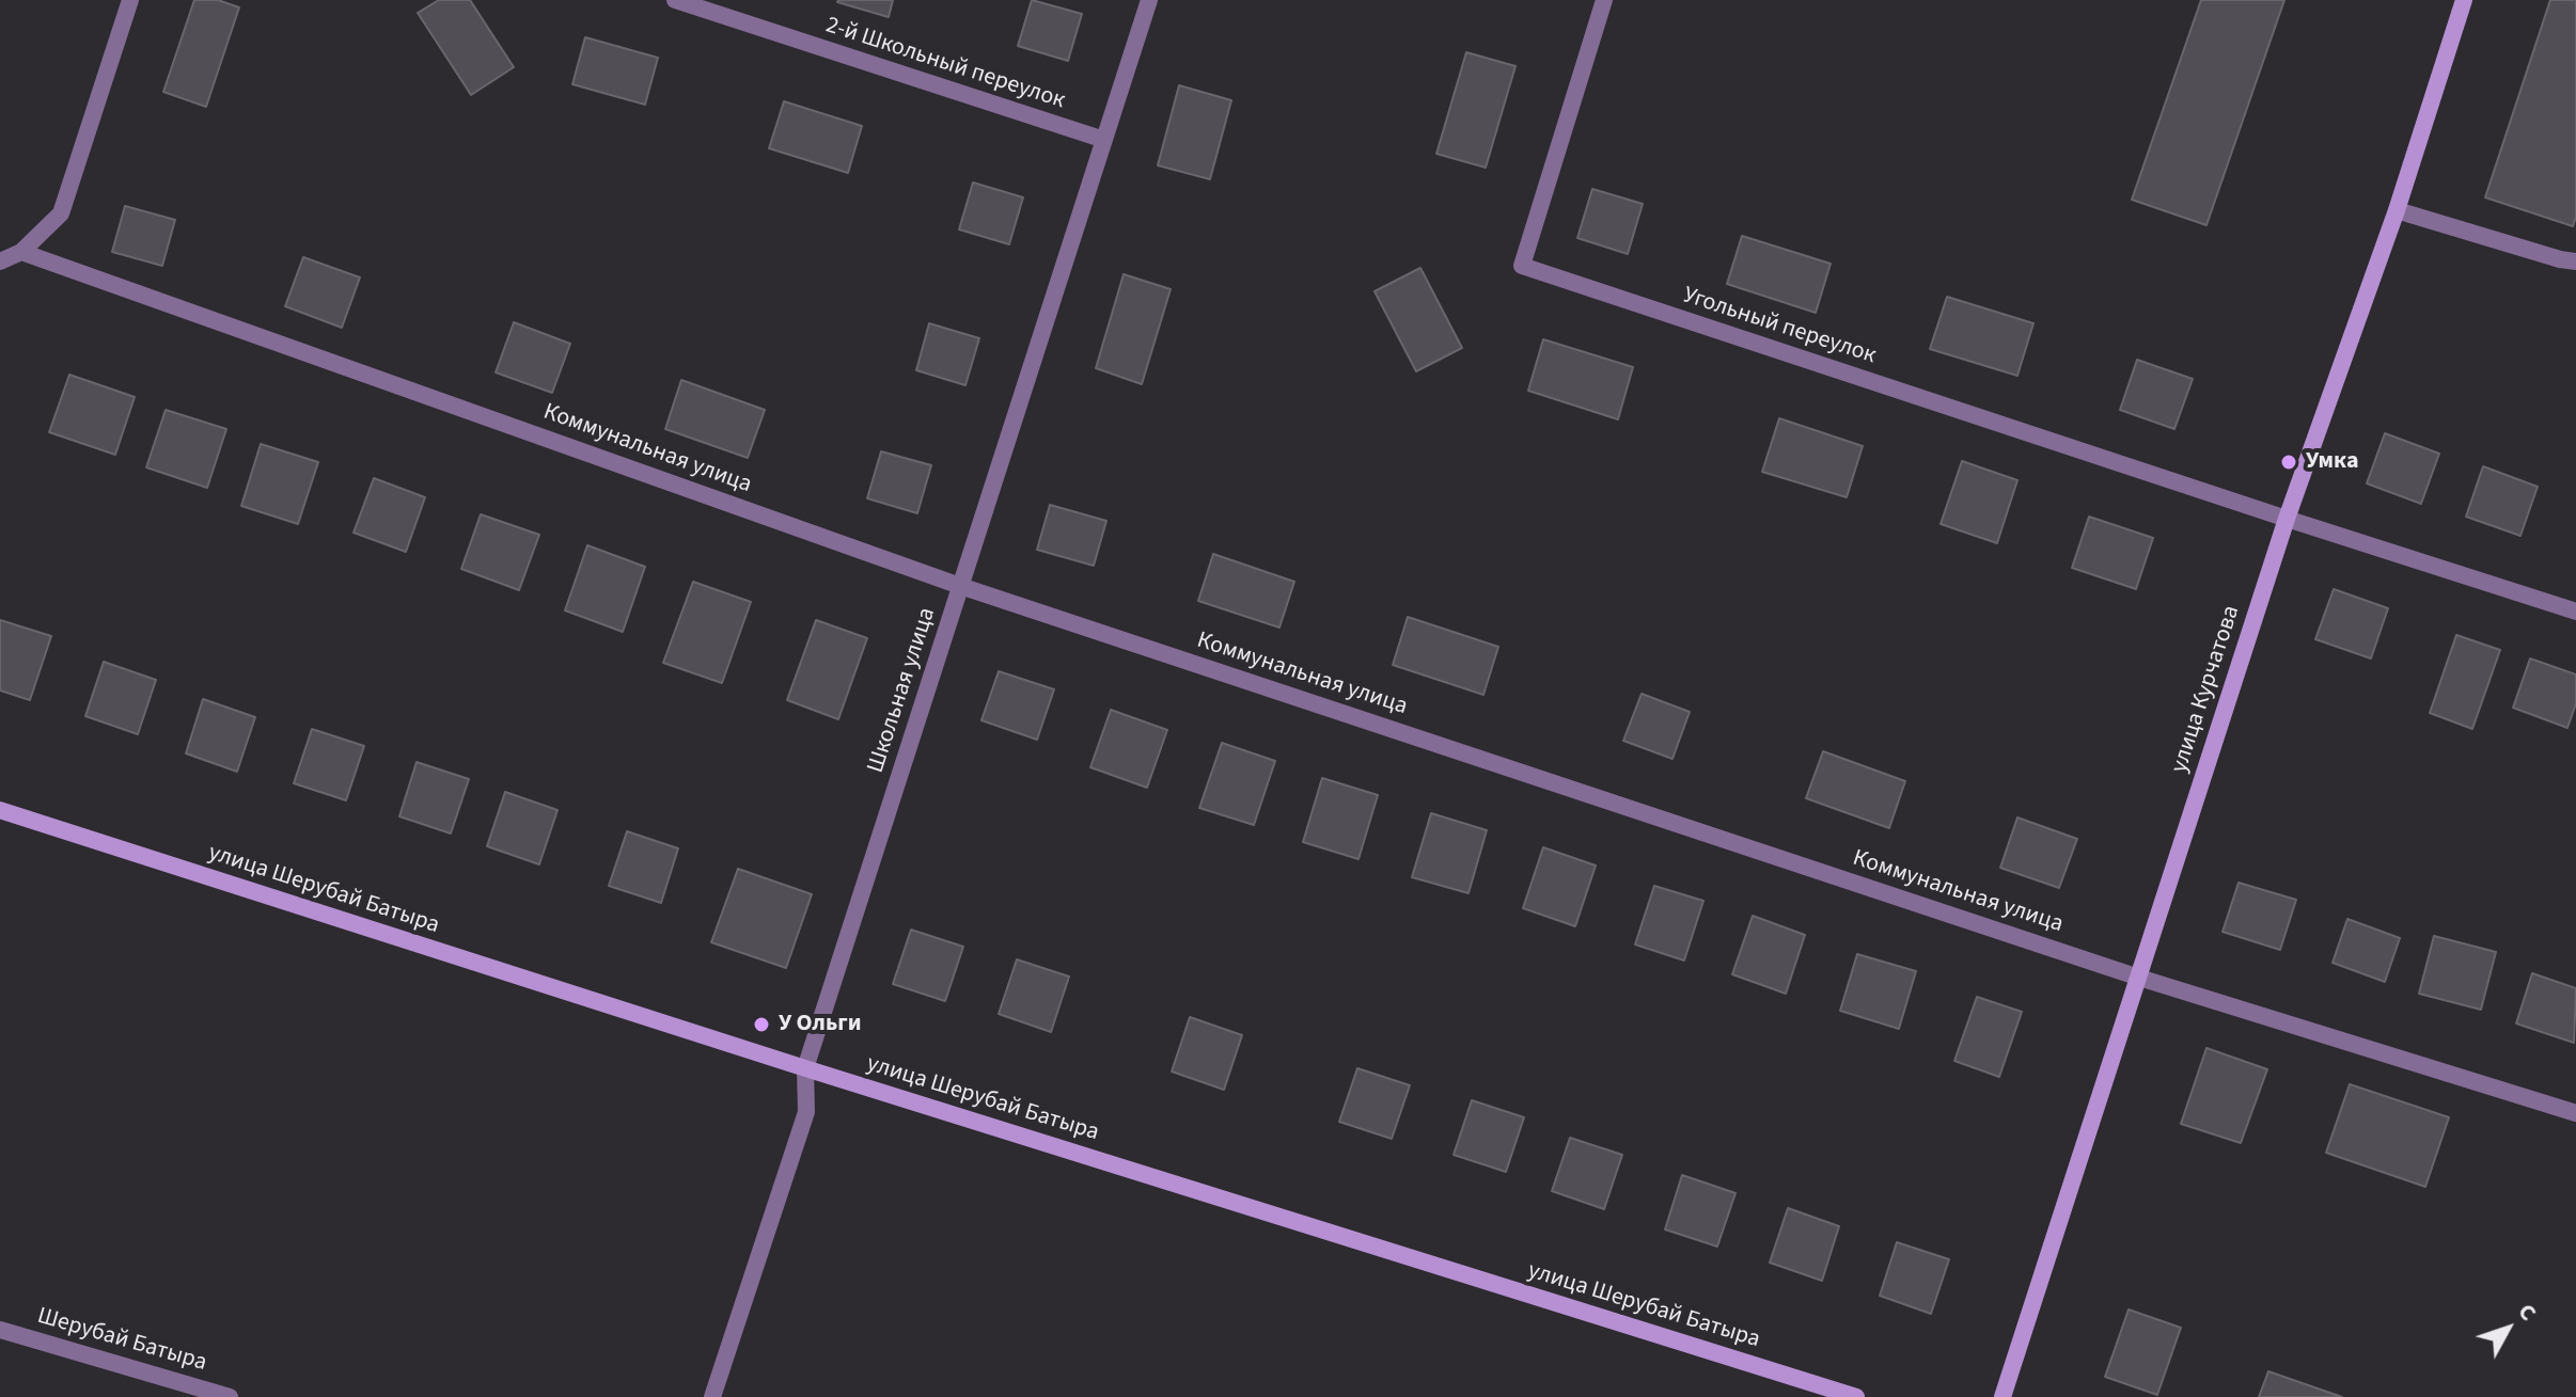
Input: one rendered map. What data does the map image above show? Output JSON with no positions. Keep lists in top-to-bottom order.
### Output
{
  "streets": {
    "street": [
      "2-й Школьный переулок",
      "Угольный переулок",
      "Коммунальная улица",
      "улица Курчатова",
      "Школьная улица",
      "улица Шерубай Батыра",
      "Шерубай Батыра"
    ]
  },
  "crossings": [
    ["2-й Школьный переулок", "Школьная улица"],
    ["Угольный переулок", "улица Курчатова"],
    ["Коммунальная улица", "улица Курчатова"],
    ["Коммунальная улица", "Школьная улица"],
    ["Школьная улица", "улица Шерубай Батыра"]
  ],
  "places": ["Умка", "У Ольги"],
  "north": "top right"
}
